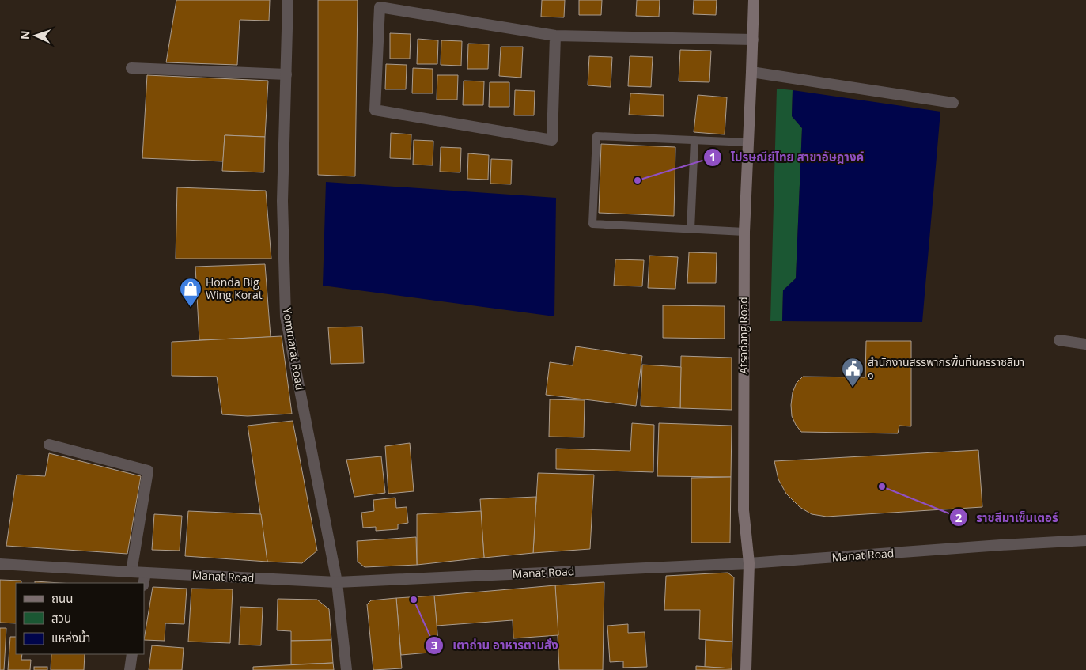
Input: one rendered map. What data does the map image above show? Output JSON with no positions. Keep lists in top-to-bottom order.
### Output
{
  "streets": {
    "main road": ["Atsadang Road"],
    "street": ["Yommarat Road", "Manat Road"]
  },
  "crossings": [
    ["Atsadang Road", "Manat Road"],
    ["Yommarat Road", "Manat Road"]
  ],
  "places": {
    "other": ["ไปรษณีย์ไทย สาขาอัษฎางค์", "ราชสีมาเซ็นเตอร์", "เตาถ่าน อาหารตามสั่ง"],
    "shop": ["Honda Big Wing Korat"],
    "public building": ["สำนักงานสรรพากรพื้นที่นครราชสีมา ๑"]
  },
  "legend": ["ถนน", "สวน", "แหล่งน้ำ"],
  "north": "left"
}
